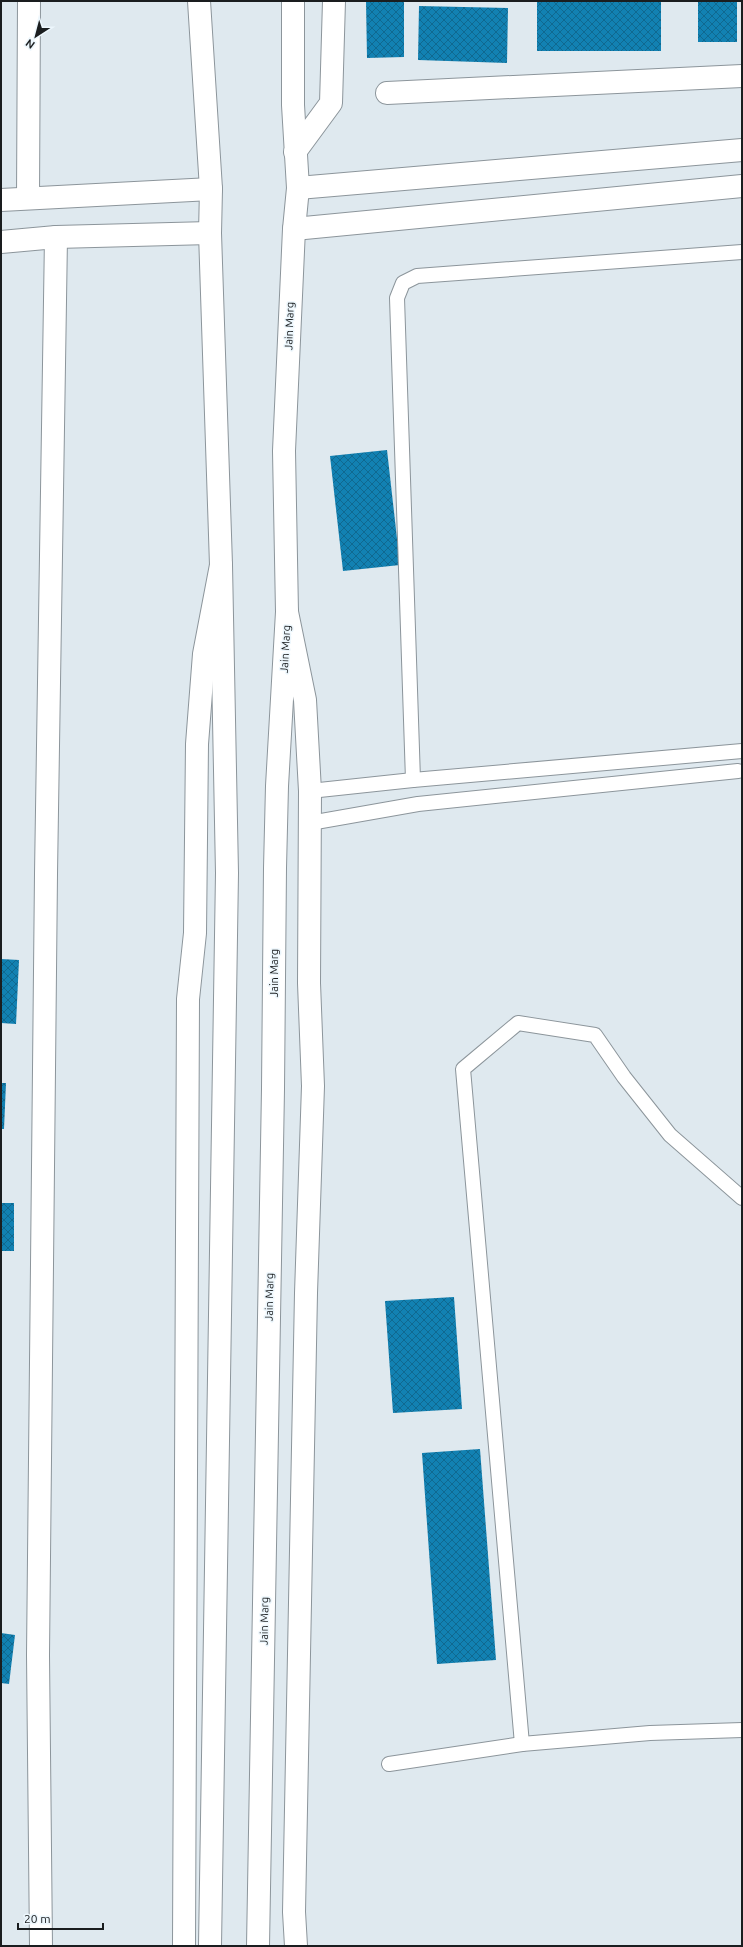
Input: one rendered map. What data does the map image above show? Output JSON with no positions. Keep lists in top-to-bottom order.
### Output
{
  "streets": {
    "street": ["Jain Marg"]
  },
  "scale_bar": "20 m",
  "north": "bottom left"
}
